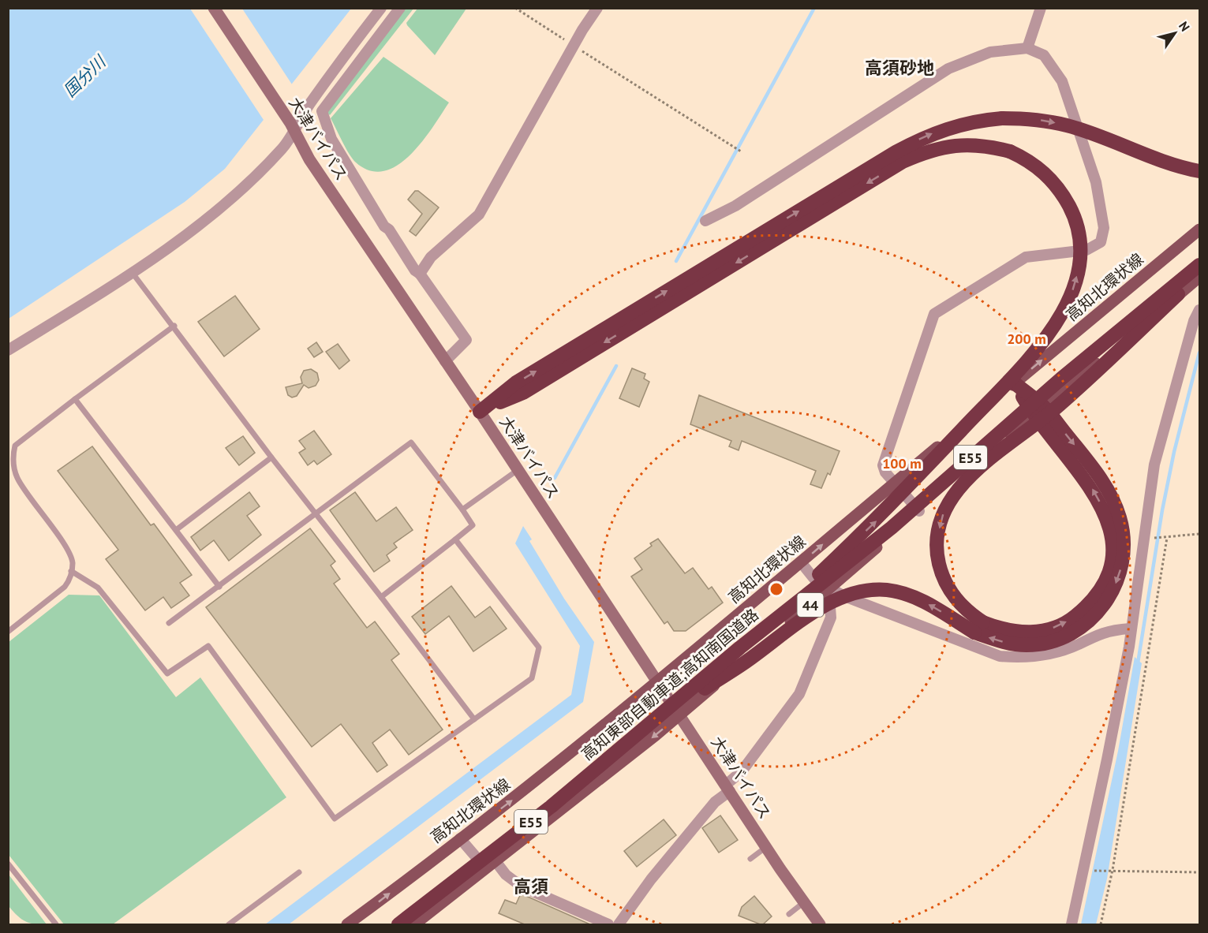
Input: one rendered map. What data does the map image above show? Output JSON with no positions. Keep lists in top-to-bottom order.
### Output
{
  "streets": {
    "highway": ["E55", "高知東部自動車道;高知南国道路"],
    "main road": ["大津バイパス", "高知北環状線", "44"]
  },
  "crossings": [
    ["大津バイパス", "高知北環状線"],
    ["大津バイパス", "44"]
  ],
  "districts": ["高須砂地", "高須"],
  "water": ["国分川"],
  "north": "top right",
  "rings": ["200 m", "100 m"]
}
